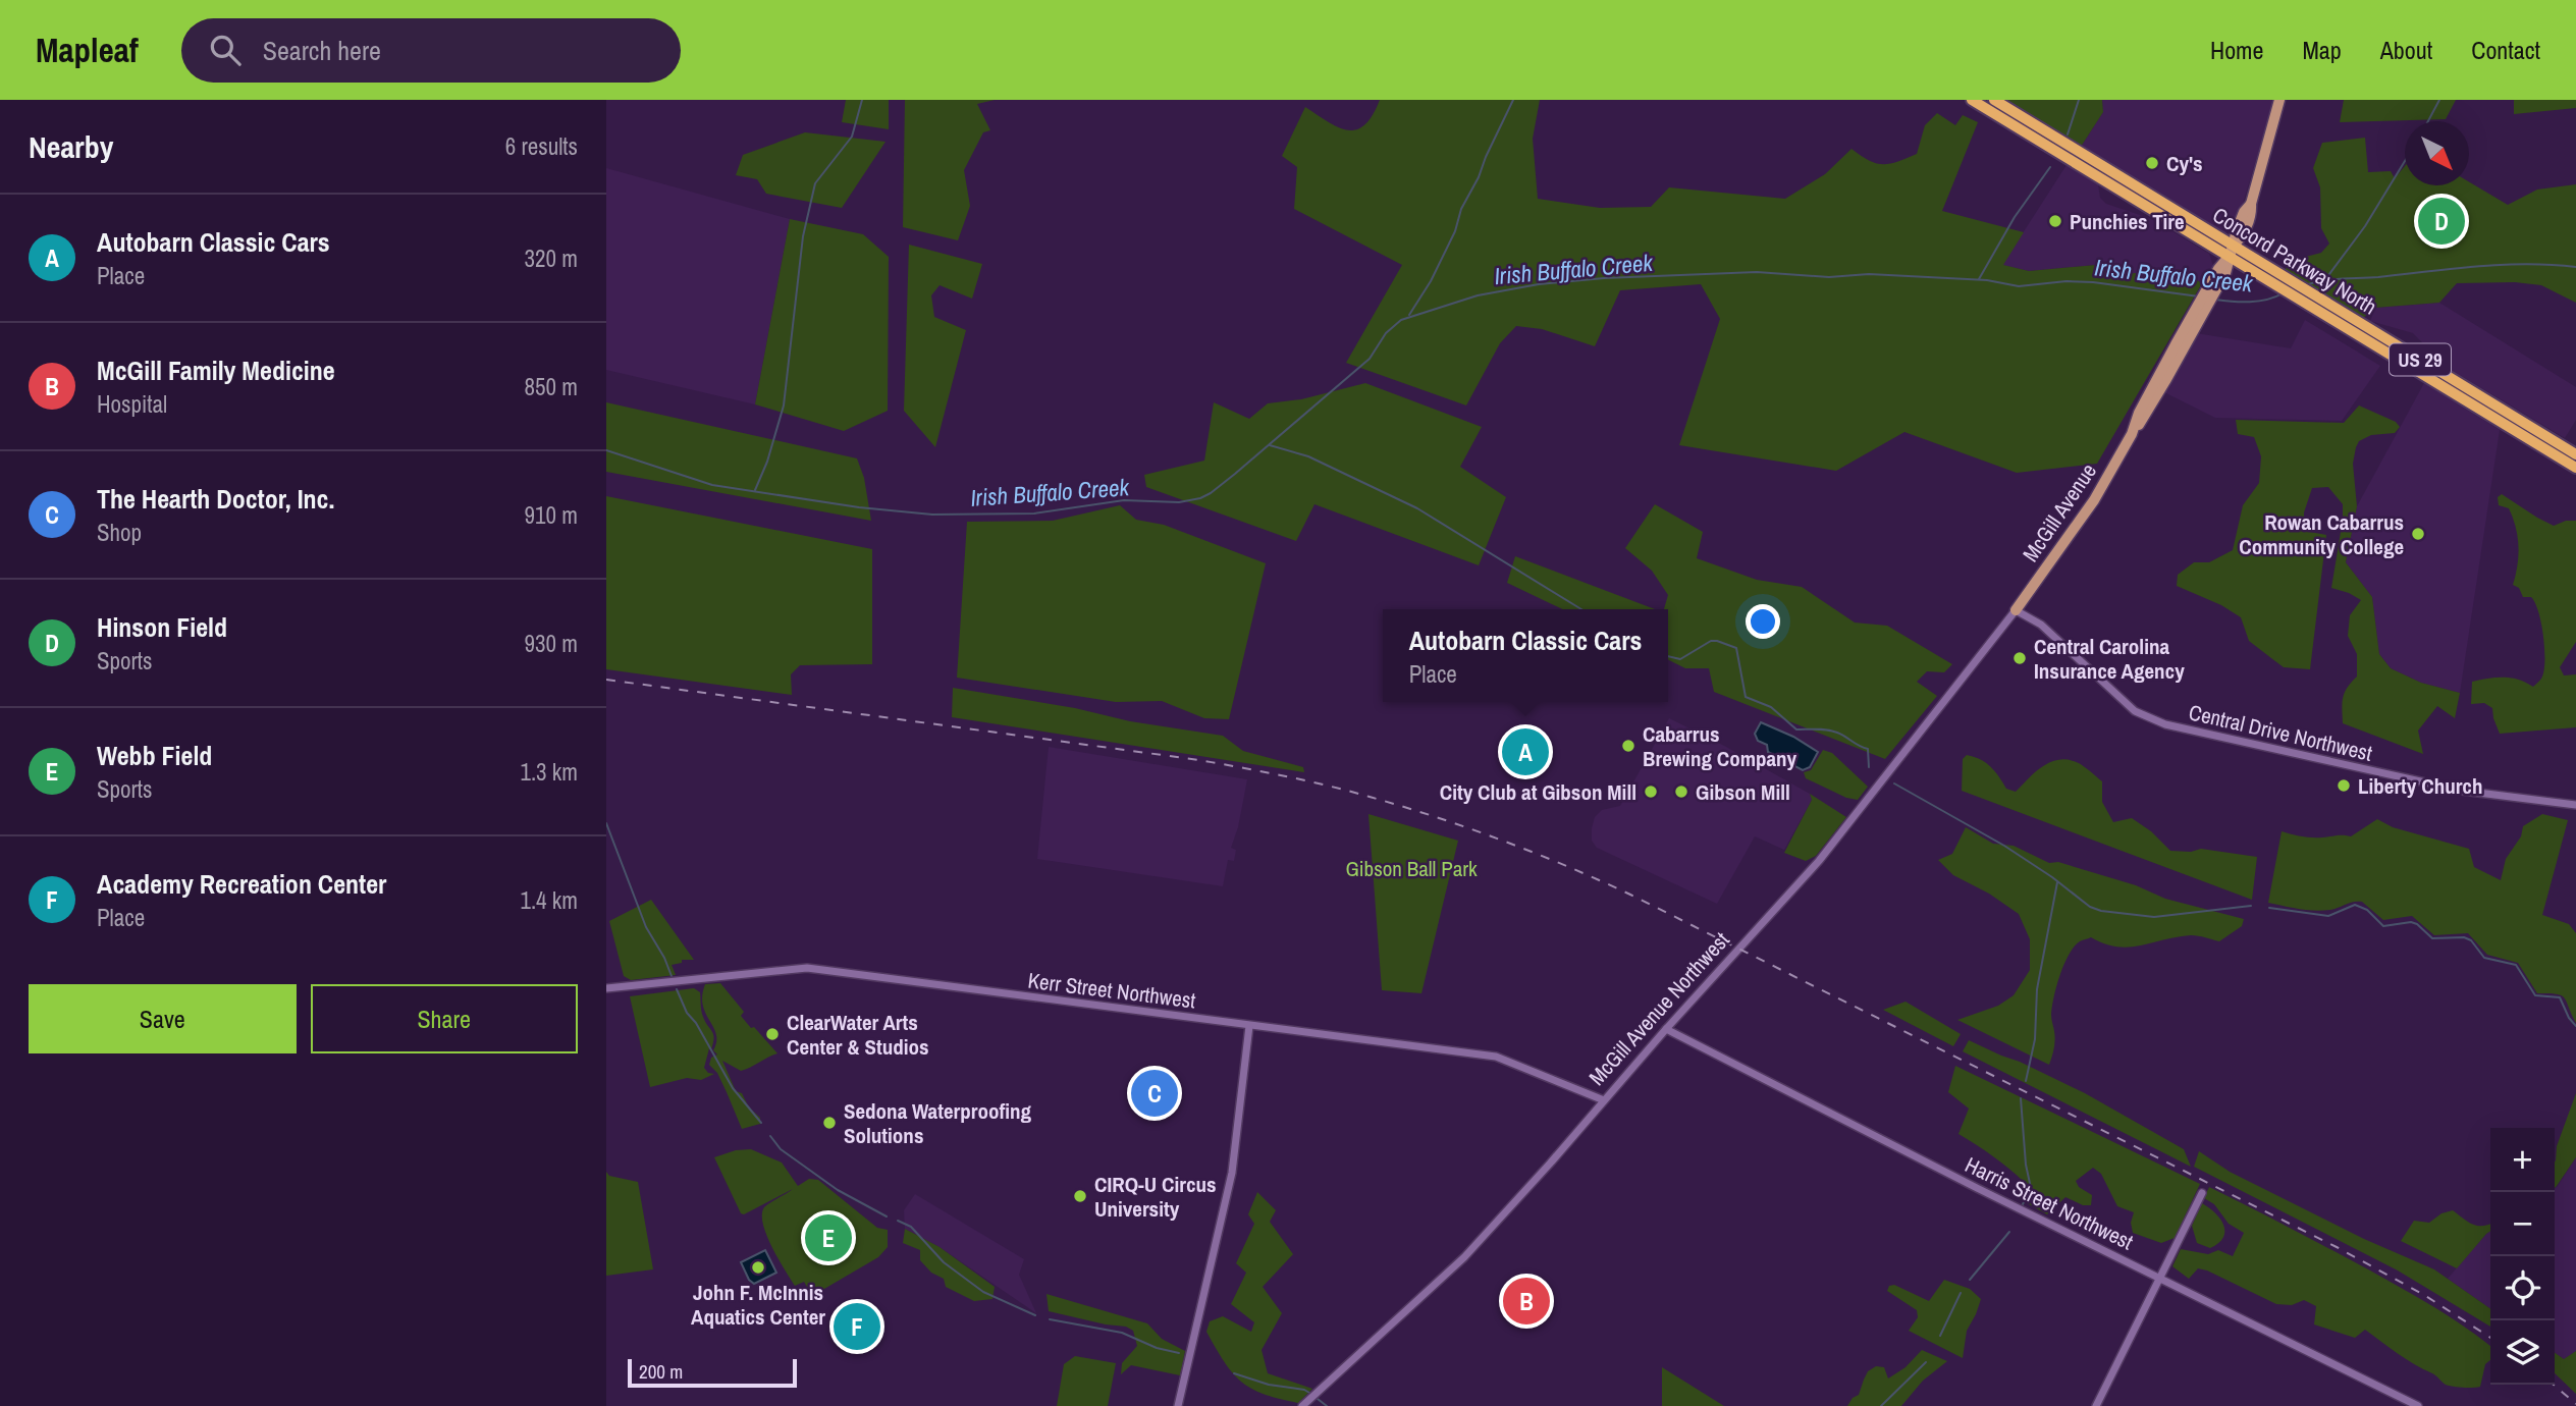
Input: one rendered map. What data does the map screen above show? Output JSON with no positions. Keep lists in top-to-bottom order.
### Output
{
  "streets": {
    "highway": ["Concord Parkway North", "US 29"],
    "main road": ["McGill Avenue"],
    "street": [
      "Central Drive Northwest",
      "Kerr Street Northwest",
      "McGill Avenue Northwest",
      "Harris Street Northwest"
    ]
  },
  "crossings": [
    ["McGill Avenue", "Central Drive Northwest"],
    ["McGill Avenue", "McGill Avenue Northwest"],
    ["Central Drive Northwest", "McGill Avenue Northwest"],
    ["Kerr Street Northwest", "McGill Avenue Northwest"],
    ["McGill Avenue Northwest", "Harris Street Northwest"]
  ],
  "water": ["Irish Buffalo Creek"],
  "parks": ["Gibson Ball Park"],
  "places": [
    "Cy's",
    "Punchies Tire",
    "Rowan Cabarrus Community College",
    "Central Carolina Insurance Agency",
    "Cabarrus Brewing Company",
    "Liberty Church",
    "City Club at Gibson Mill",
    "Gibson Mill",
    "ClearWater Arts Center & Studios",
    "Sedona Waterproofing Solutions",
    "CIRQ-U Circus University",
    "John F. McInnis Aquatics Center"
  ],
  "scale_bar": "200 m",
  "north": "bottom right",
  "page": {
    "header": "Mapleaf",
    "search": "Search here",
    "nav": [
      "Home",
      "Map",
      "About",
      "Contact"
    ],
    "heading": ["Nearby", "6 results"],
    "list": [
      {
        "mark": "A",
        "name": "Autobarn Classic Cars",
        "note": "Place",
        "value": "320 m"
      },
      {
        "mark": "B",
        "name": "McGill Family Medicine",
        "note": "Hospital",
        "value": "850 m"
      },
      {
        "mark": "C",
        "name": "The Hearth Doctor, Inc.",
        "note": "Shop",
        "value": "910 m"
      },
      {
        "mark": "D",
        "name": "Hinson Field",
        "note": "Sports",
        "value": "930 m"
      },
      {
        "mark": "E",
        "name": "Webb Field",
        "note": "Sports",
        "value": "1.3 km"
      },
      {
        "mark": "F",
        "name": "Academy Recreation Center",
        "note": "Place",
        "value": "1.4 km"
      }
    ],
    "pins": [
      "D",
      "A",
      "C",
      "E",
      "B",
      "F"
    ],
    "popup": ["Autobarn Classic Cars", "Place"],
    "buttons": ["Save", "Share"],
    "map_buttons": ["+", "−"],
    "scale": "200 m"
  }
}
